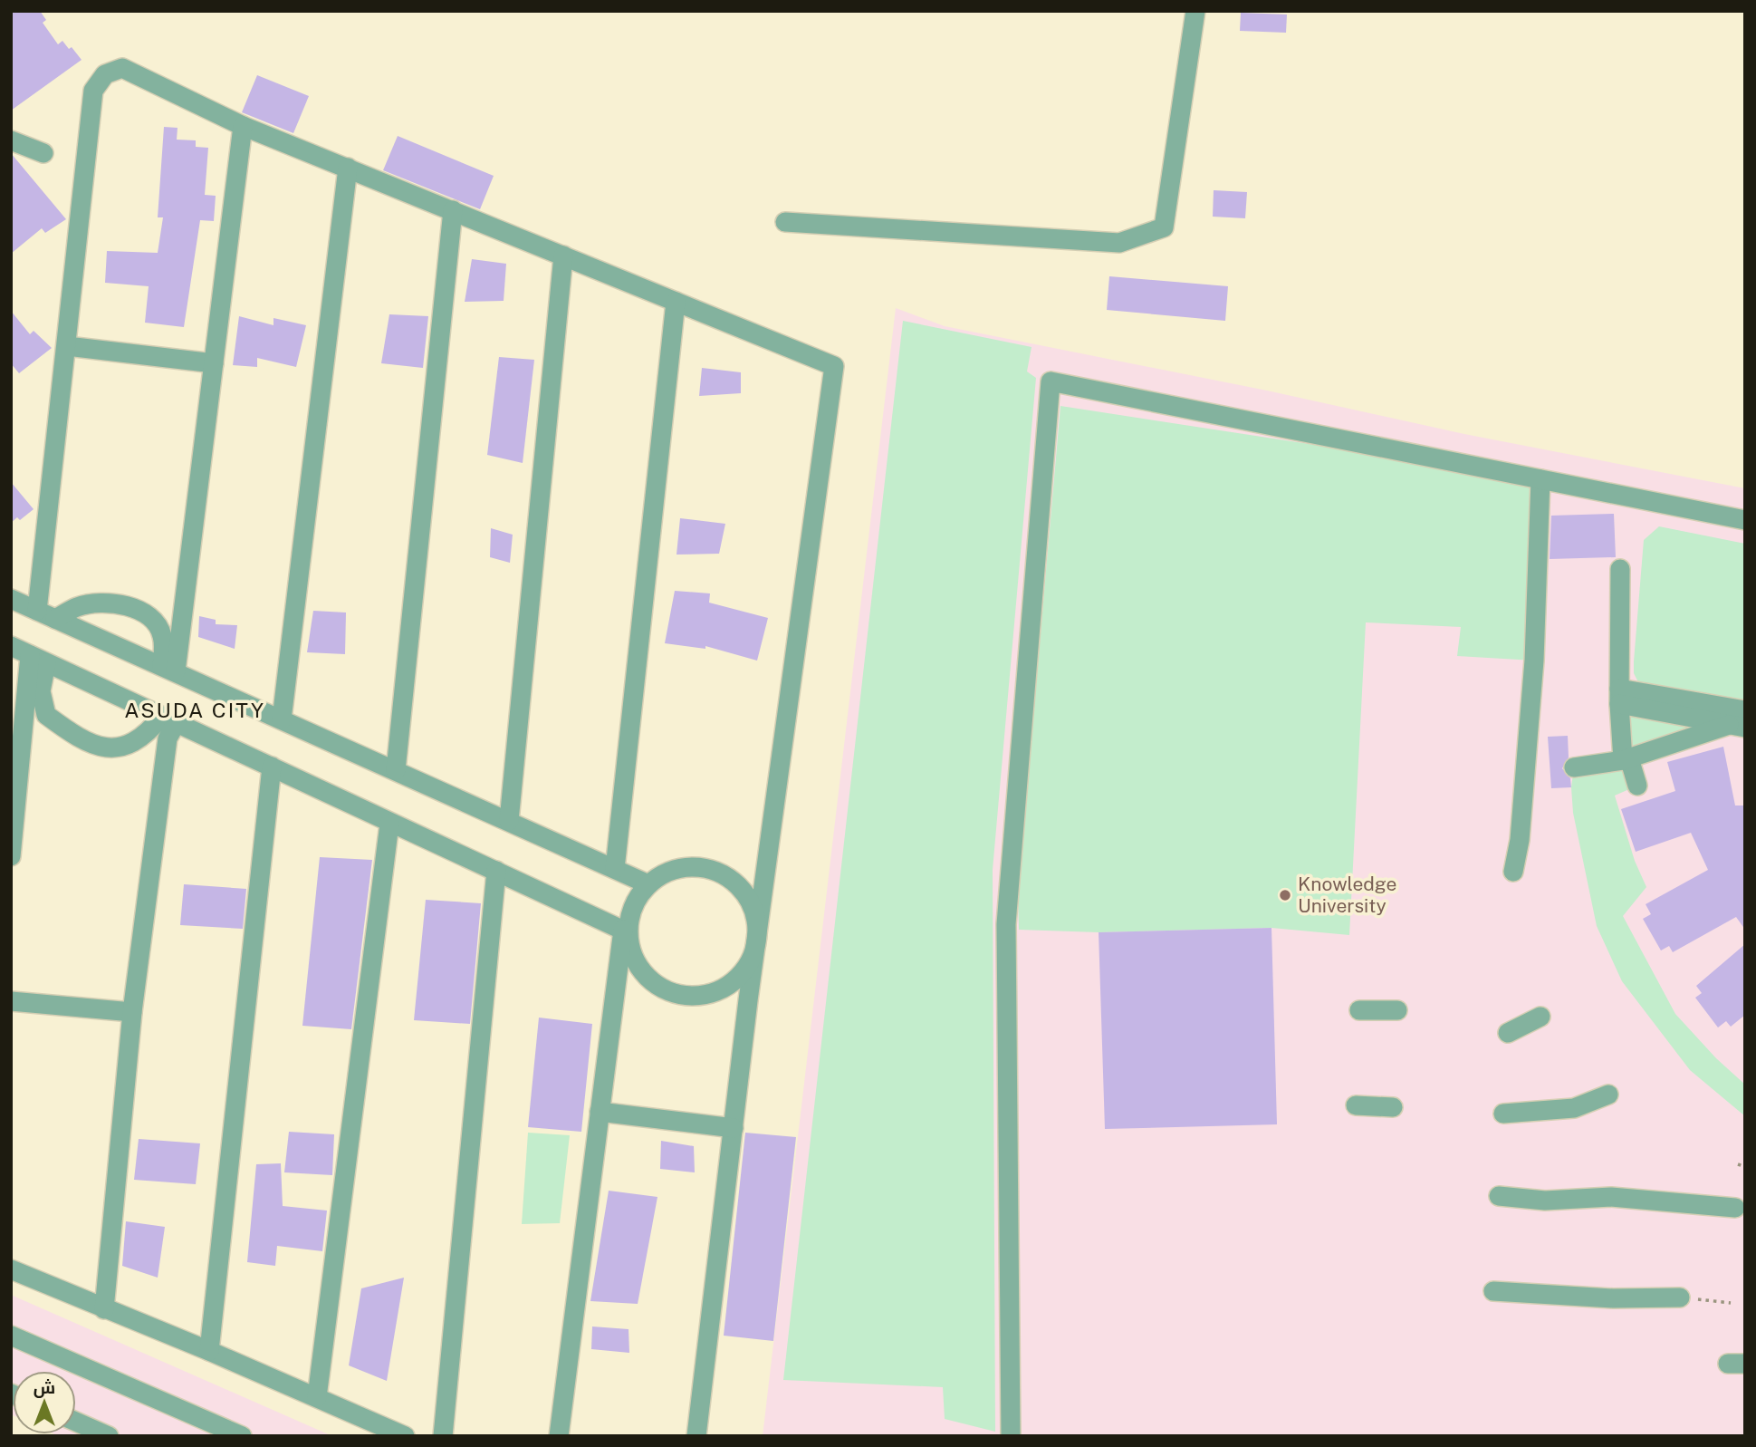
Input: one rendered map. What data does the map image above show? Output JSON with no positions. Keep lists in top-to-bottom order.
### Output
{
  "districts": ["ASUDA CITY"],
  "places": ["Knowledge University"],
  "north": "top"
}
